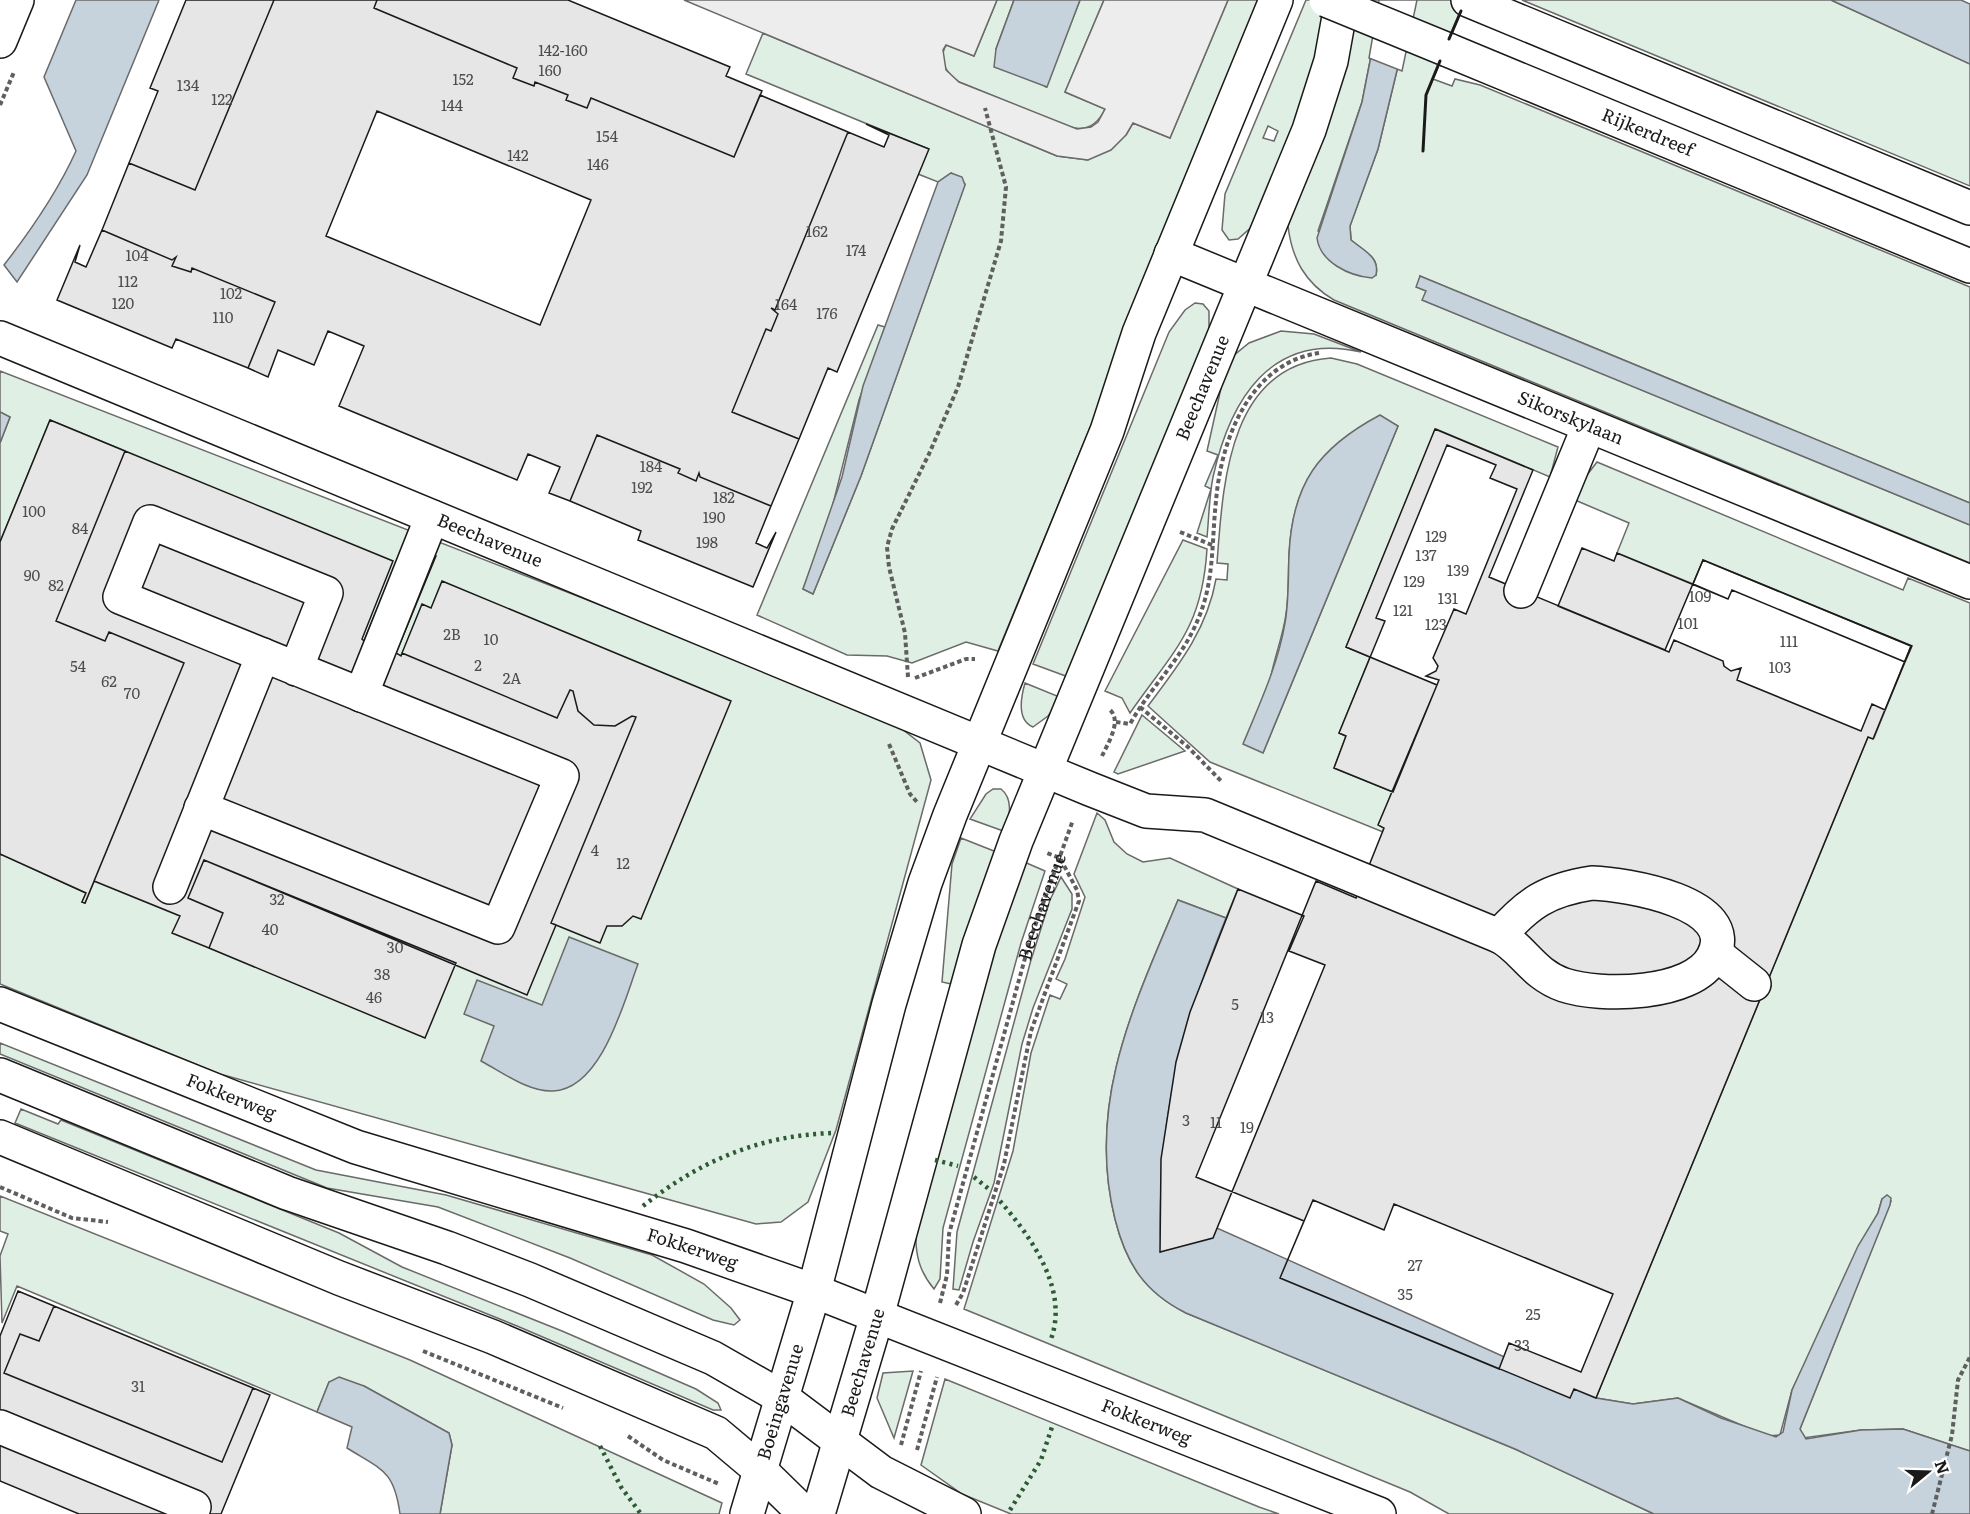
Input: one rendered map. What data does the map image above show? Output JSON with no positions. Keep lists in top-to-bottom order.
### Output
{
  "streets": {
    "main road": [
      "Rijkerdreef",
      "Beechavenue",
      "Sikorskylaan",
      "Fokkerweg",
      "Boeingavenue"
    ]
  },
  "crossings": [
    ["Beechavenue", "Sikorskylaan"],
    ["Beechavenue", "Fokkerweg"],
    ["Fokkerweg", "Boeingavenue"]
  ],
  "house_numbers": [
    "142-160",
    "160",
    "152",
    "134",
    "122",
    "144",
    "154",
    "142",
    "146",
    "162",
    "174",
    "104",
    "112",
    "102",
    "120",
    "164",
    "176",
    "110",
    "184",
    "192",
    "182",
    "100",
    "190",
    "84",
    "129",
    "198",
    "137",
    "139",
    "90",
    "129",
    "82",
    "109",
    "131",
    "121",
    "101",
    "123",
    "2B",
    "10",
    "111",
    "2",
    "54",
    "103",
    "2A",
    "62",
    "70",
    "4",
    "12",
    "32",
    "40",
    "30",
    "38",
    "46",
    "5",
    "13",
    "3",
    "11",
    "19",
    "27",
    "35",
    "25",
    "33",
    "31"
  ],
  "north": "right"
}
